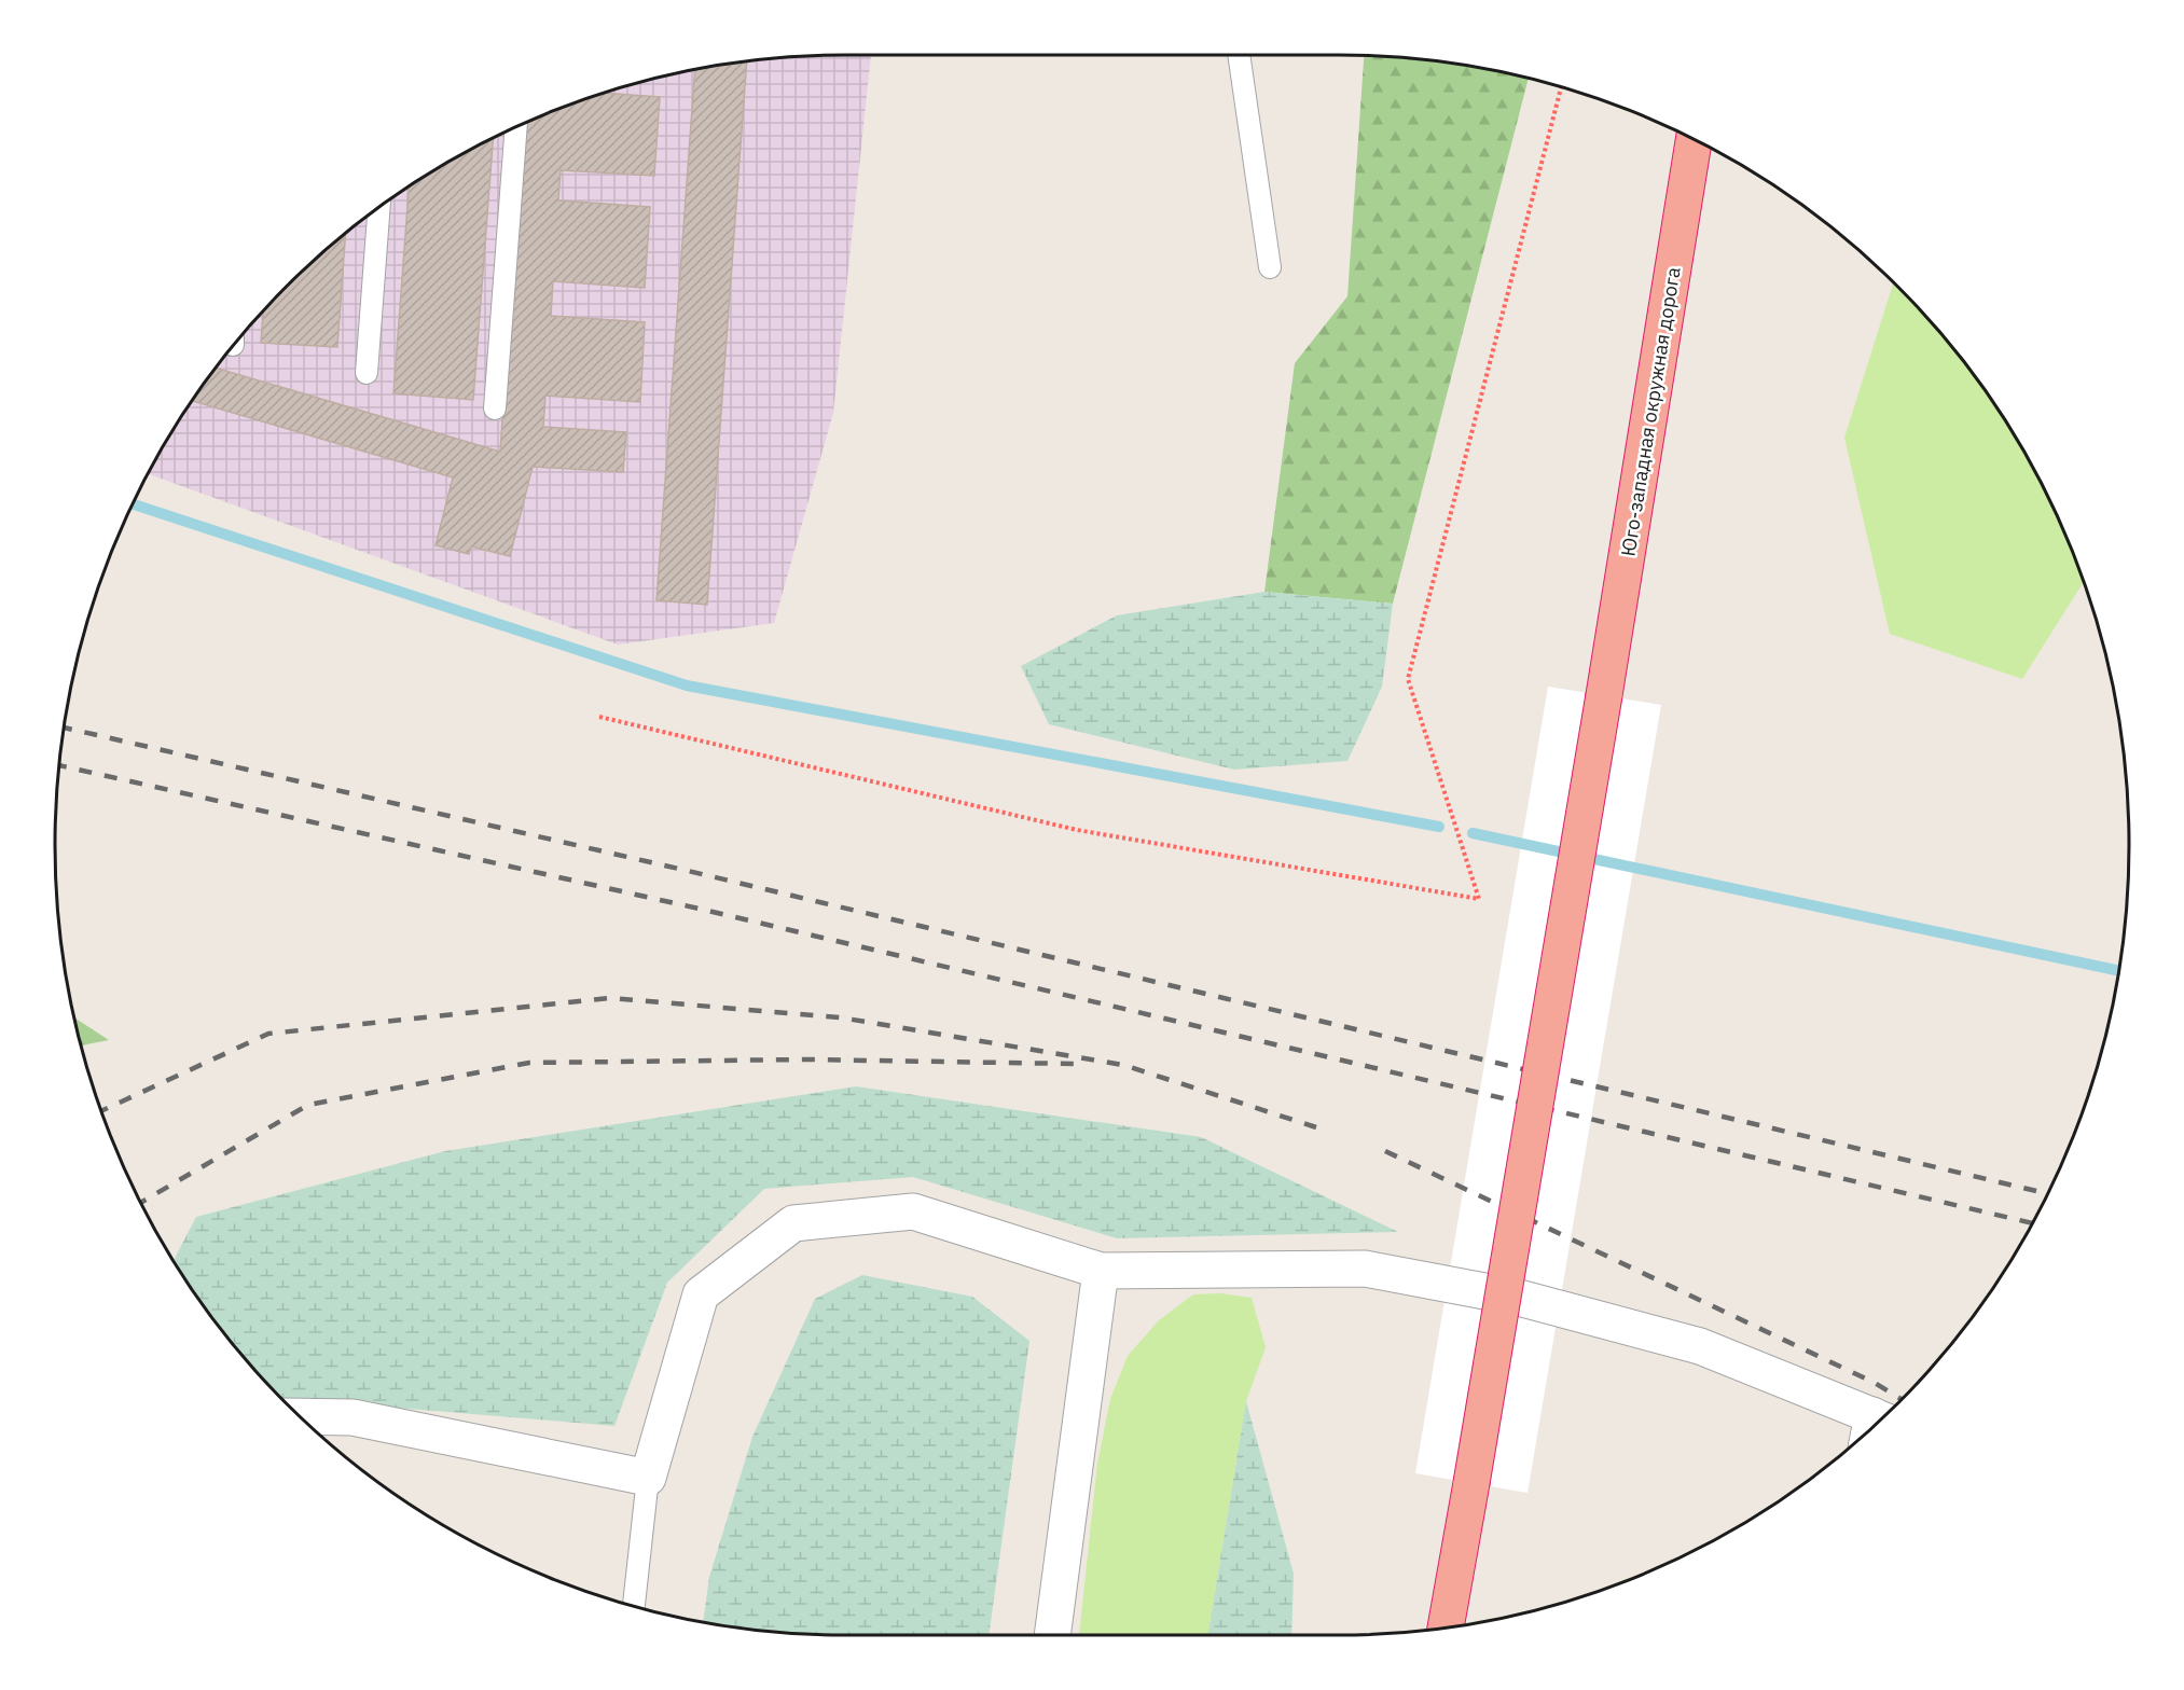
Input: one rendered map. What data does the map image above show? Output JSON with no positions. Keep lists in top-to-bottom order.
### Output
{
  "streets": {
    "highway": ["Юго-западная окружная дорога"]
  }
}
